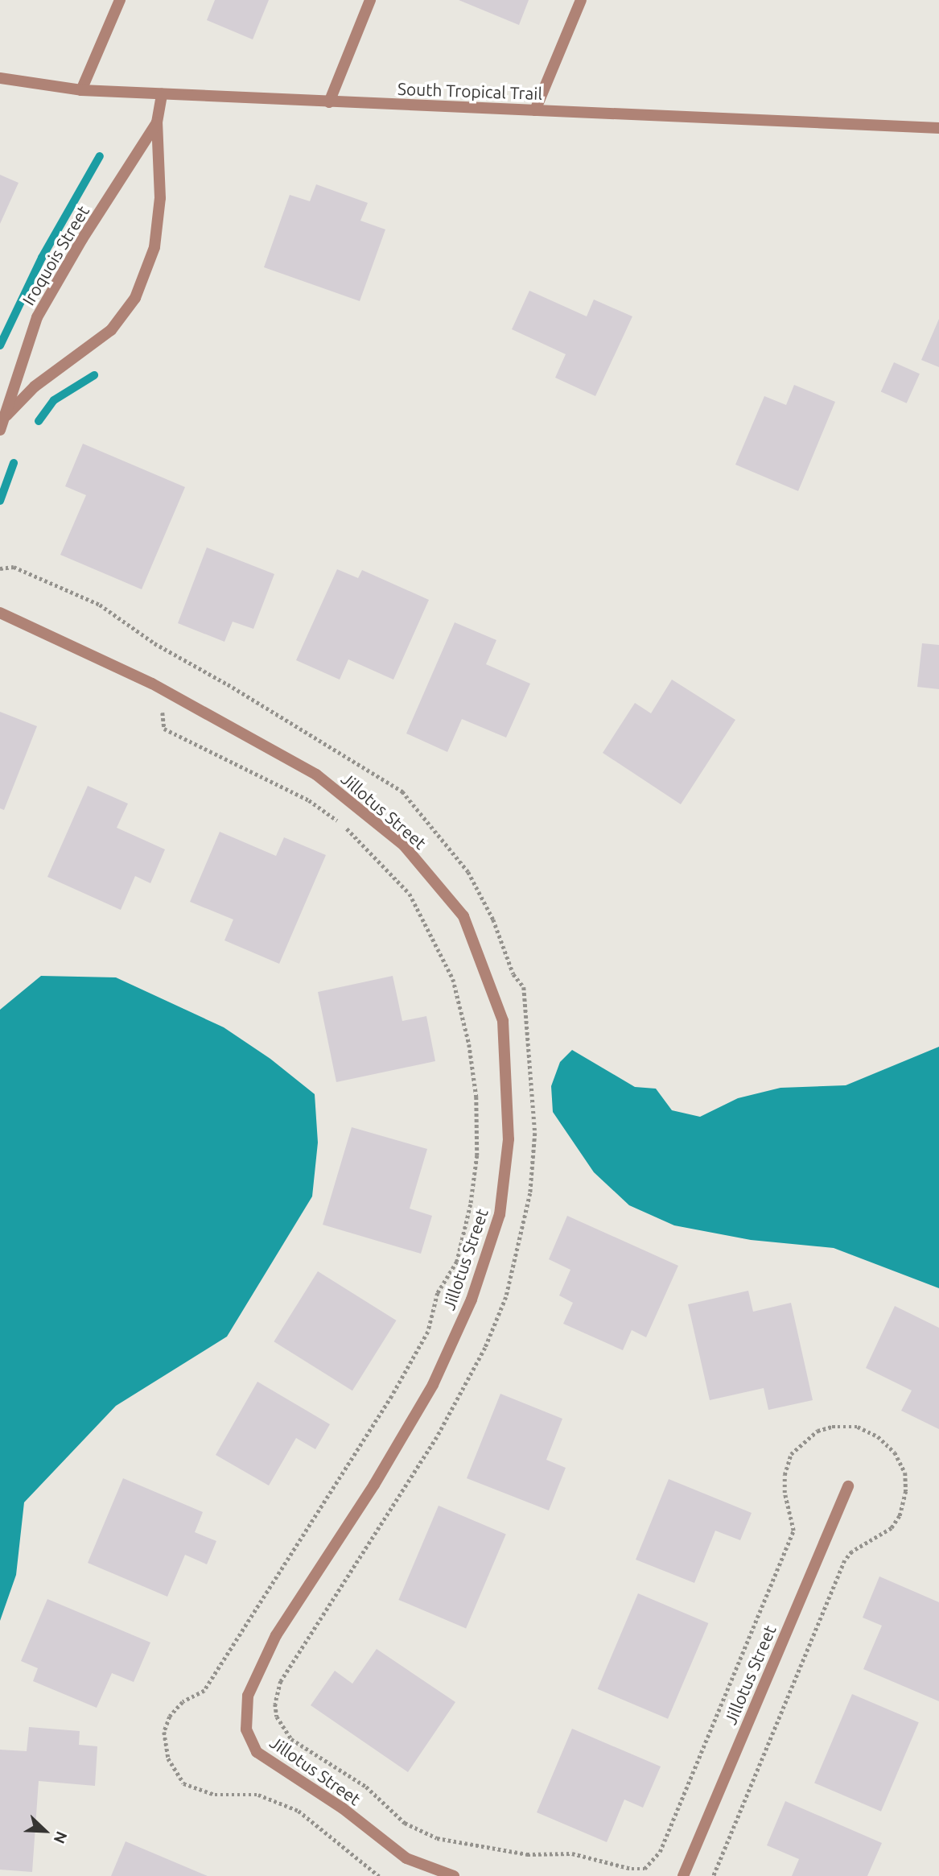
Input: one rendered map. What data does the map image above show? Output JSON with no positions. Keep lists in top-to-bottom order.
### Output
{
  "streets": {
    "street": ["South Tropical Trail", "Iroquois Street", "Jillotus Street"]
  },
  "crossings": [
    ["South Tropical Trail", "Iroquois Street"]
  ],
  "north": "bottom right"
}
